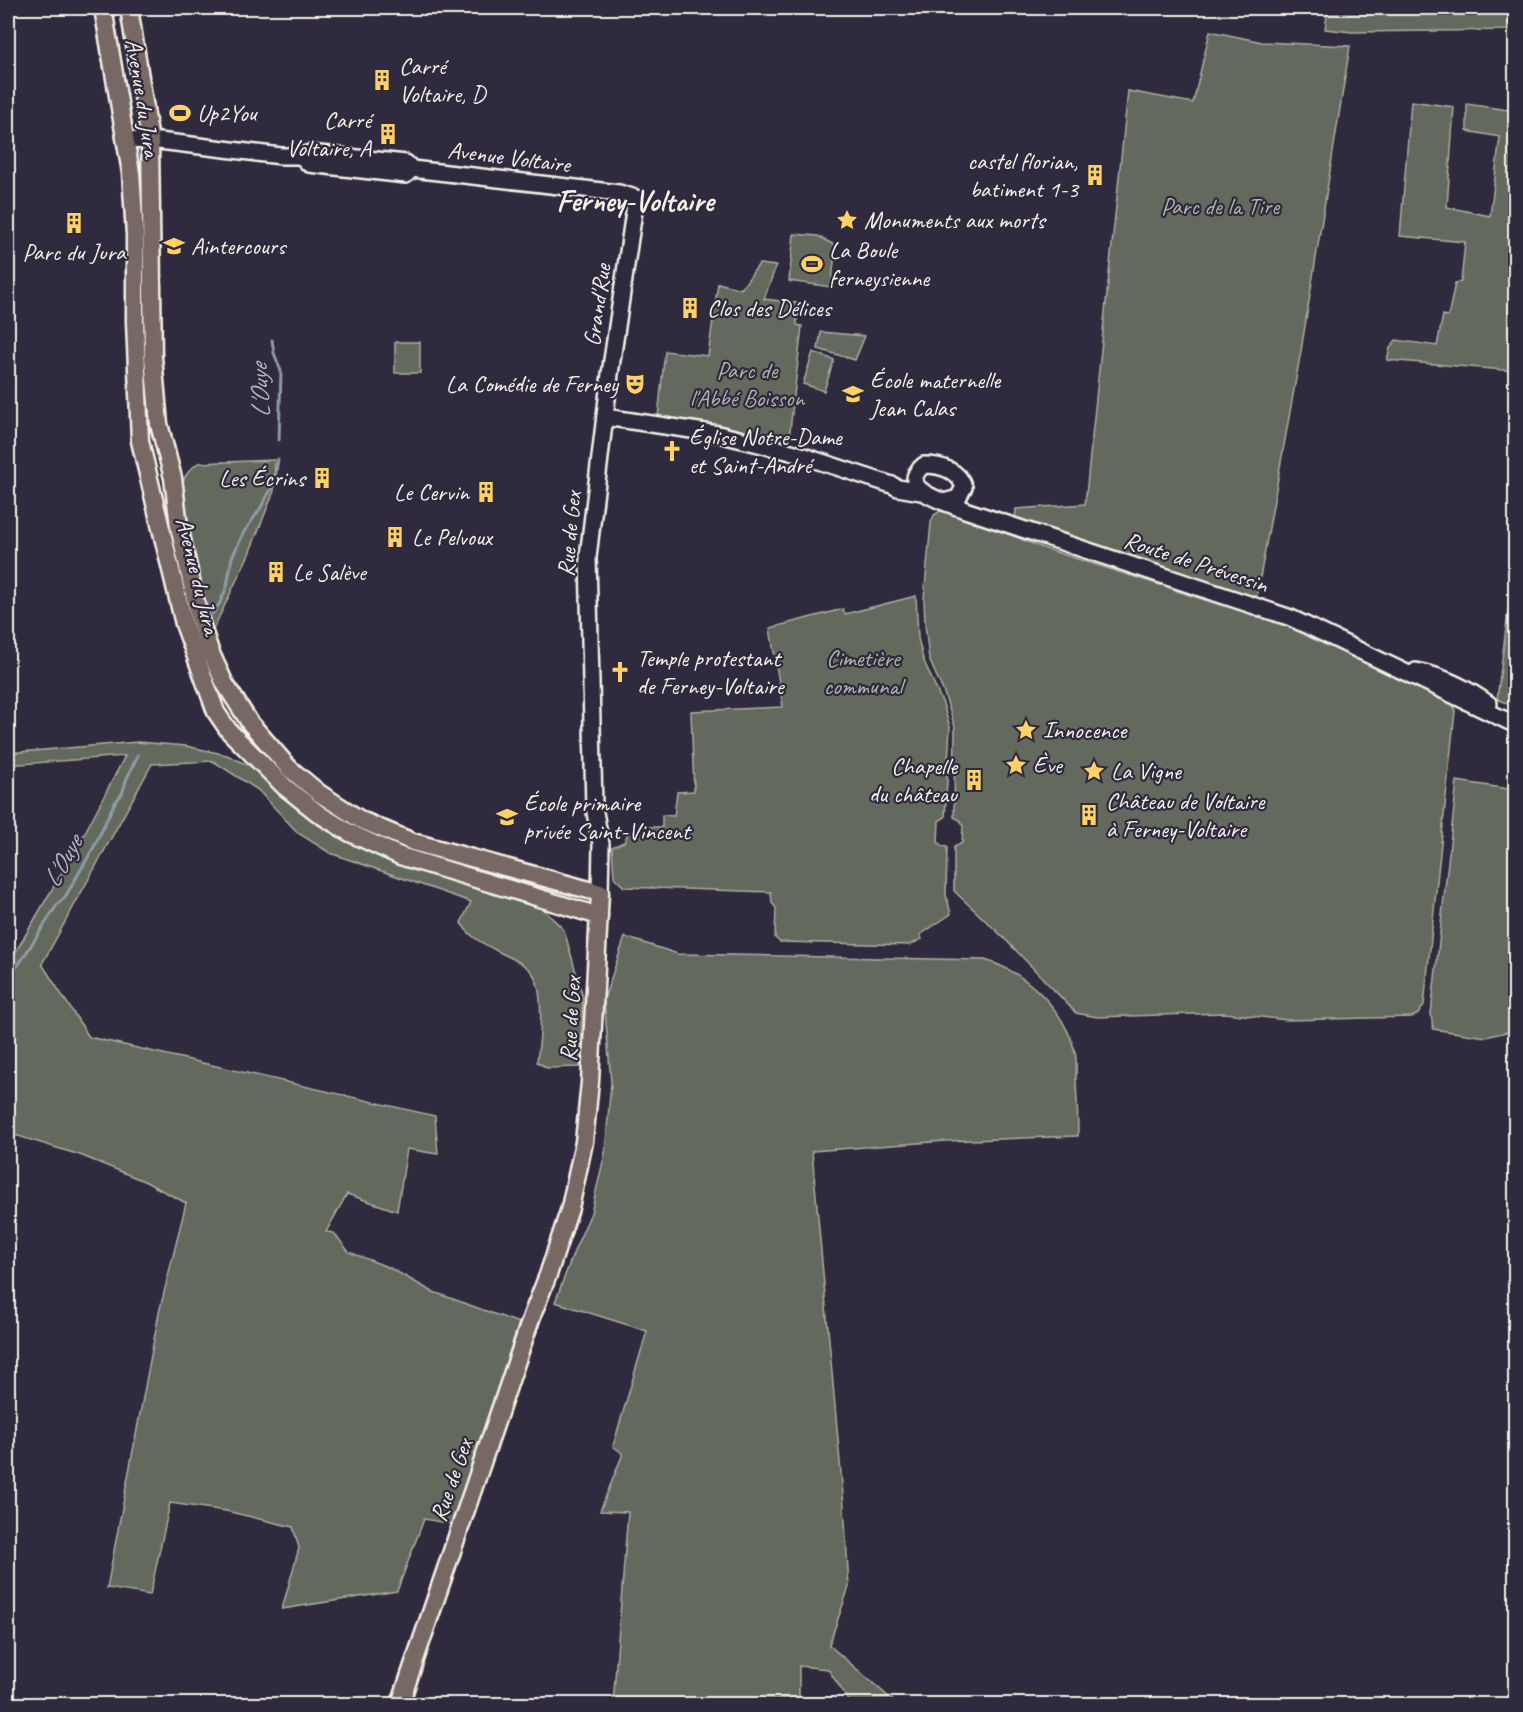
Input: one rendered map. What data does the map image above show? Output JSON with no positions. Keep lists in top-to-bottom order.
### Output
{
  "streets": {
    "main road": [
      "Avenue du Jura",
      "Avenue Voltaire",
      "Grand'Rue",
      "Rue de Gex",
      "Route de Prévessin"
    ]
  },
  "crossings": [
    ["Avenue du Jura", "Avenue Voltaire"],
    ["Avenue du Jura", "Rue de Gex"],
    ["Avenue Voltaire", "Grand'Rue"],
    ["Grand'Rue", "Rue de Gex"]
  ],
  "districts": ["Ferney-Voltaire"],
  "water": ["L'Ouye"],
  "parks": ["Parc de la Tire", "Parc de l'Abbé Boisson", "Cimetière communal"],
  "places": {
    "building": [
      "Carré Voltaire, D",
      "Carré Voltaire, A",
      "castel florian, batiment 1-3",
      "Parc du Jura",
      "Clos des Délices",
      "Les Écrins",
      "Le Cervin",
      "Le Pelvoux",
      "Le Salève",
      "Chapelle du château",
      "Château de Voltaire à Ferney-Voltaire"
    ],
    "sports": ["Up2You", "La Boule ferneysienne"],
    "place": [
      "Monuments aux morts",
      "Innocence",
      "Ève",
      "La Vigne"
    ],
    "school or university": ["Aintercours", "École maternelle Jean Calas", "École primaire privée Saint-Vincent"],
    "theatre": ["La Comédie de Ferney"],
    "church": ["Église Notre-Dame et Saint-André", "Temple protestant de Ferney-Voltaire"]
  }
}
